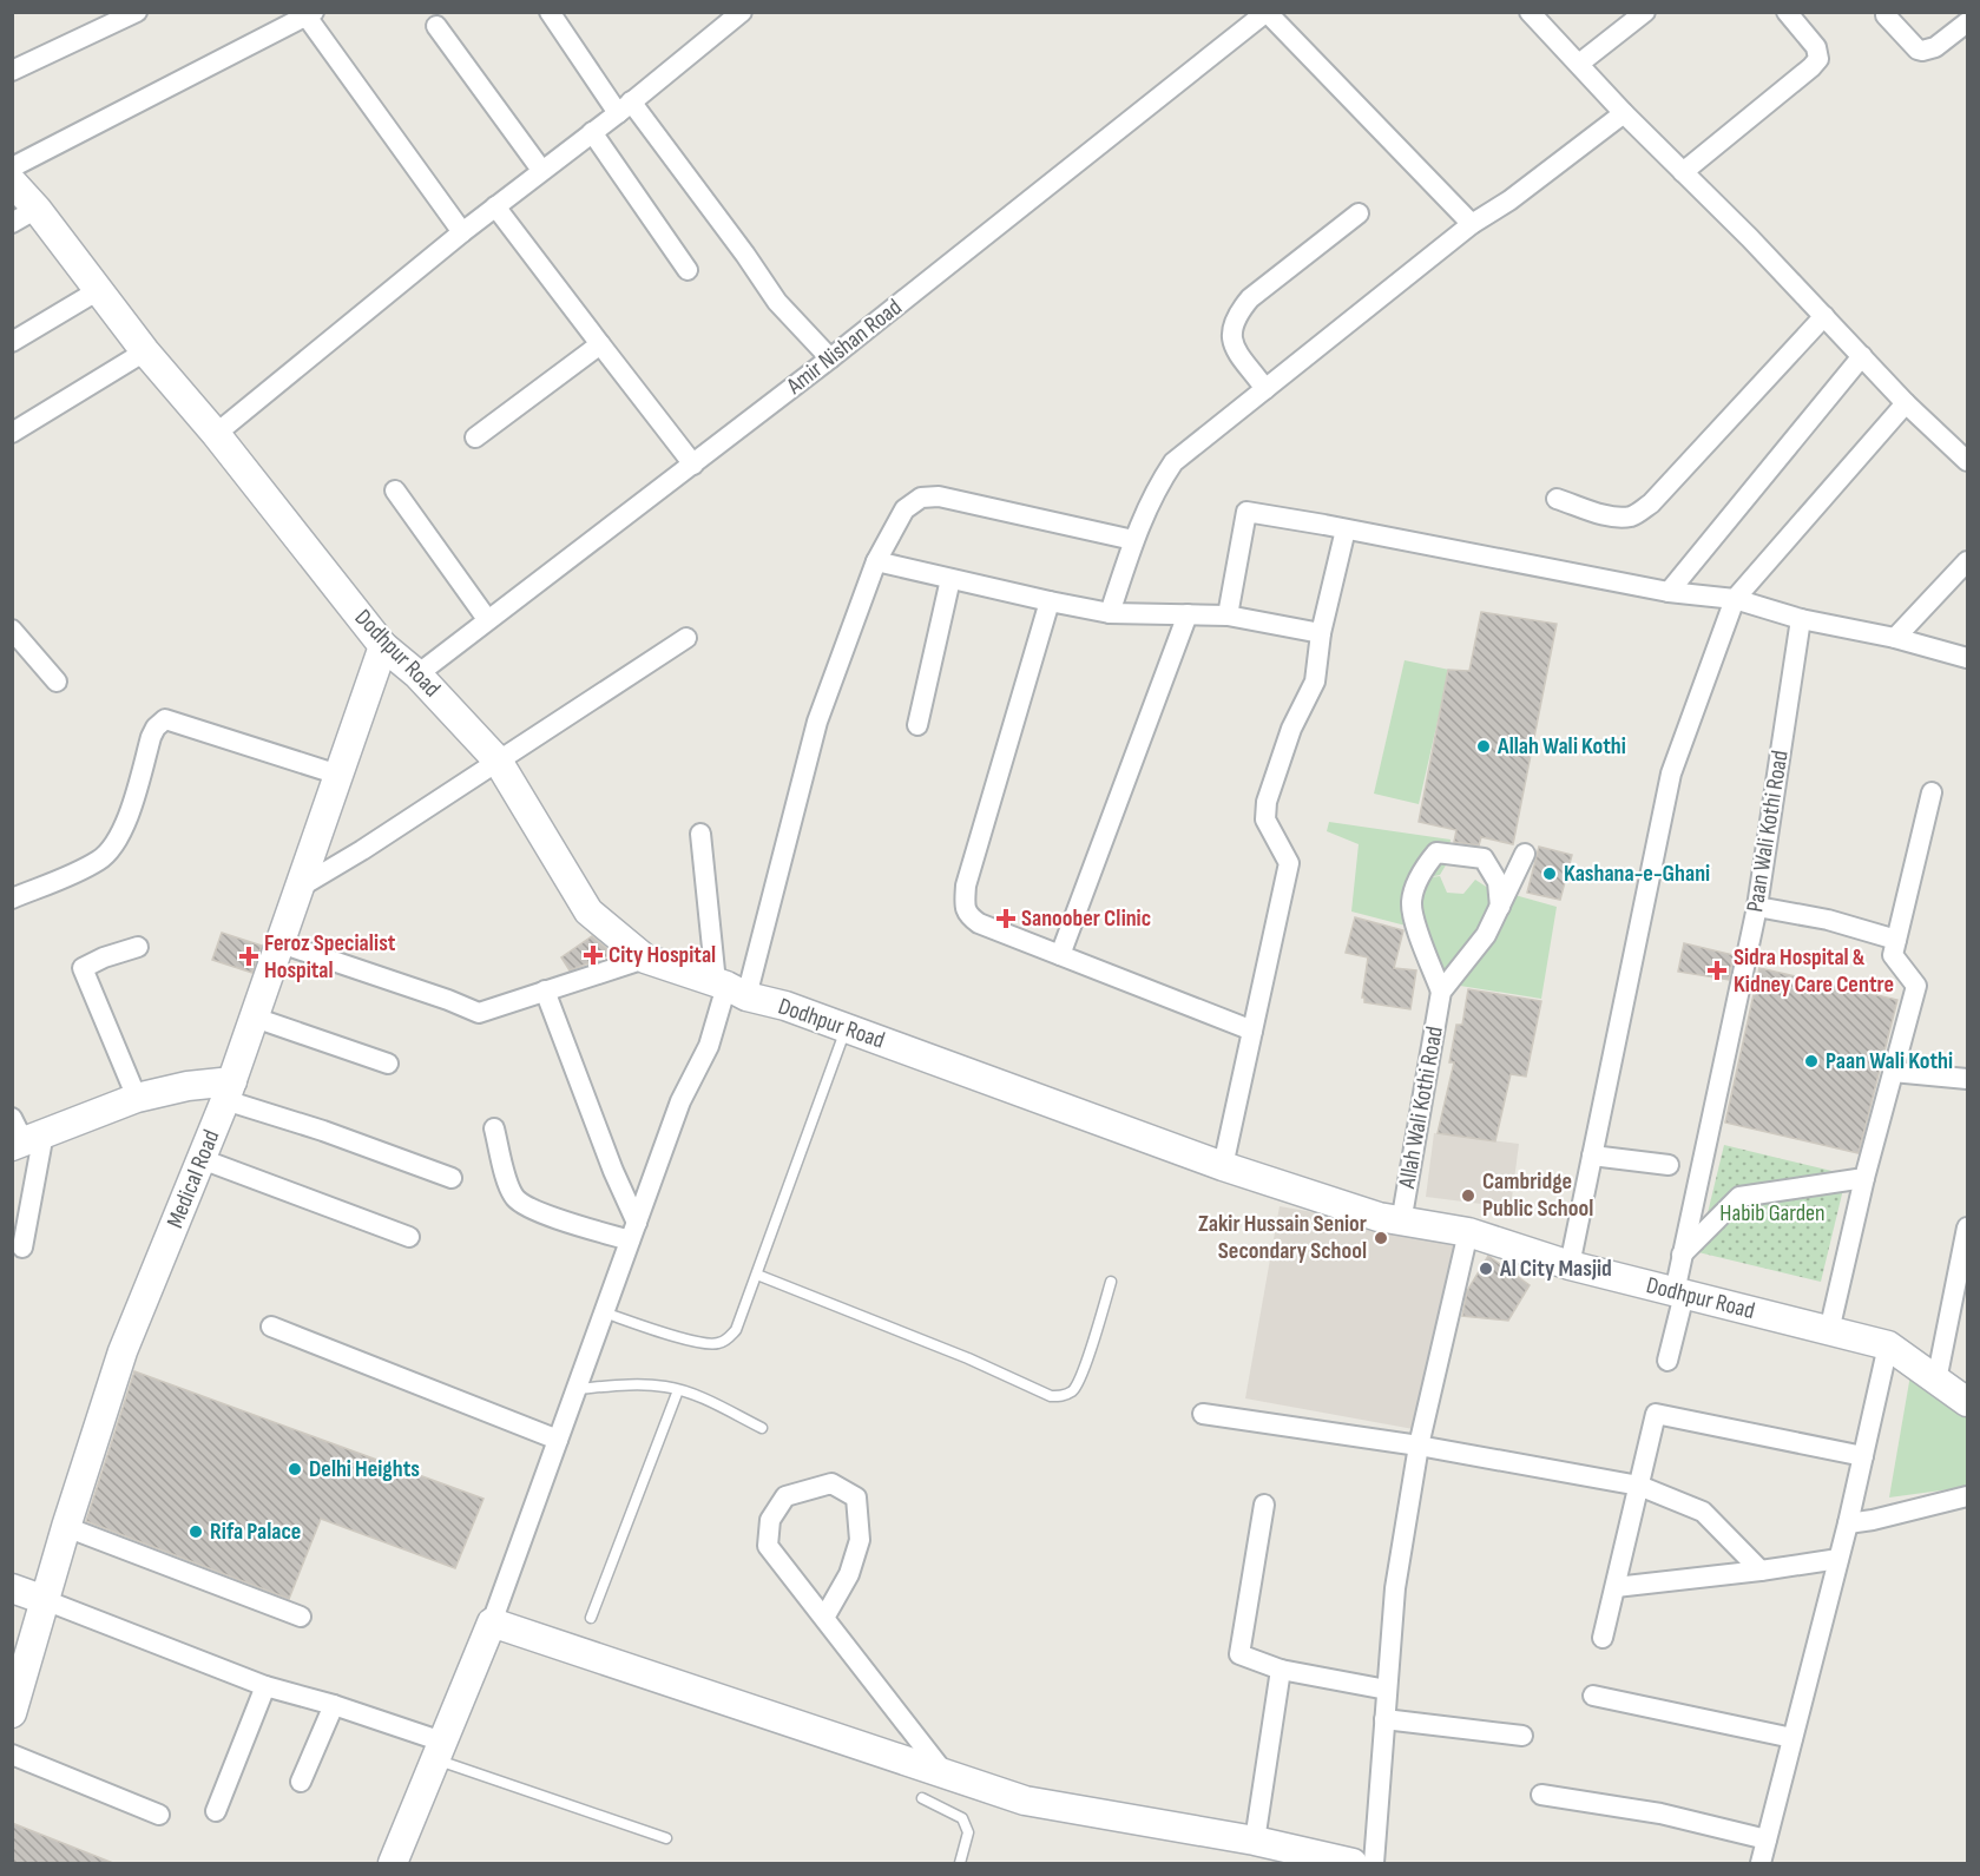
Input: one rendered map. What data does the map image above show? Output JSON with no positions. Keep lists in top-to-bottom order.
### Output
{
  "streets": {
    "street": [
      "Amir Nishan Road",
      "Dodhpur Road",
      "Paan Wali Kothi Road",
      "Allah Wali Kothi Road",
      "Medical Road"
    ]
  },
  "crossings": [
    ["Amir Nishan Road", "Dodhpur Road"],
    ["Dodhpur Road", "Paan Wali Kothi Road"],
    ["Dodhpur Road", "Allah Wali Kothi Road"],
    ["Dodhpur Road", "Medical Road"]
  ],
  "parks": ["Habib Garden"],
  "places": {
    "other": [
      "Allah Wali Kothi",
      "Kashana-e-Ghani",
      "Paan Wali Kothi",
      "Cambridge Public School",
      "Zakir Hussain Senior Secondary School",
      "Al City Masjid",
      "Delhi Heights",
      "Rifa Palace"
    ],
    "health": [
      "Sanoober Clinic",
      "City Hospital",
      "Feroz Specialist Hospital",
      "Sidra Hospital & Kidney Care Centre"
    ]
  }
}
